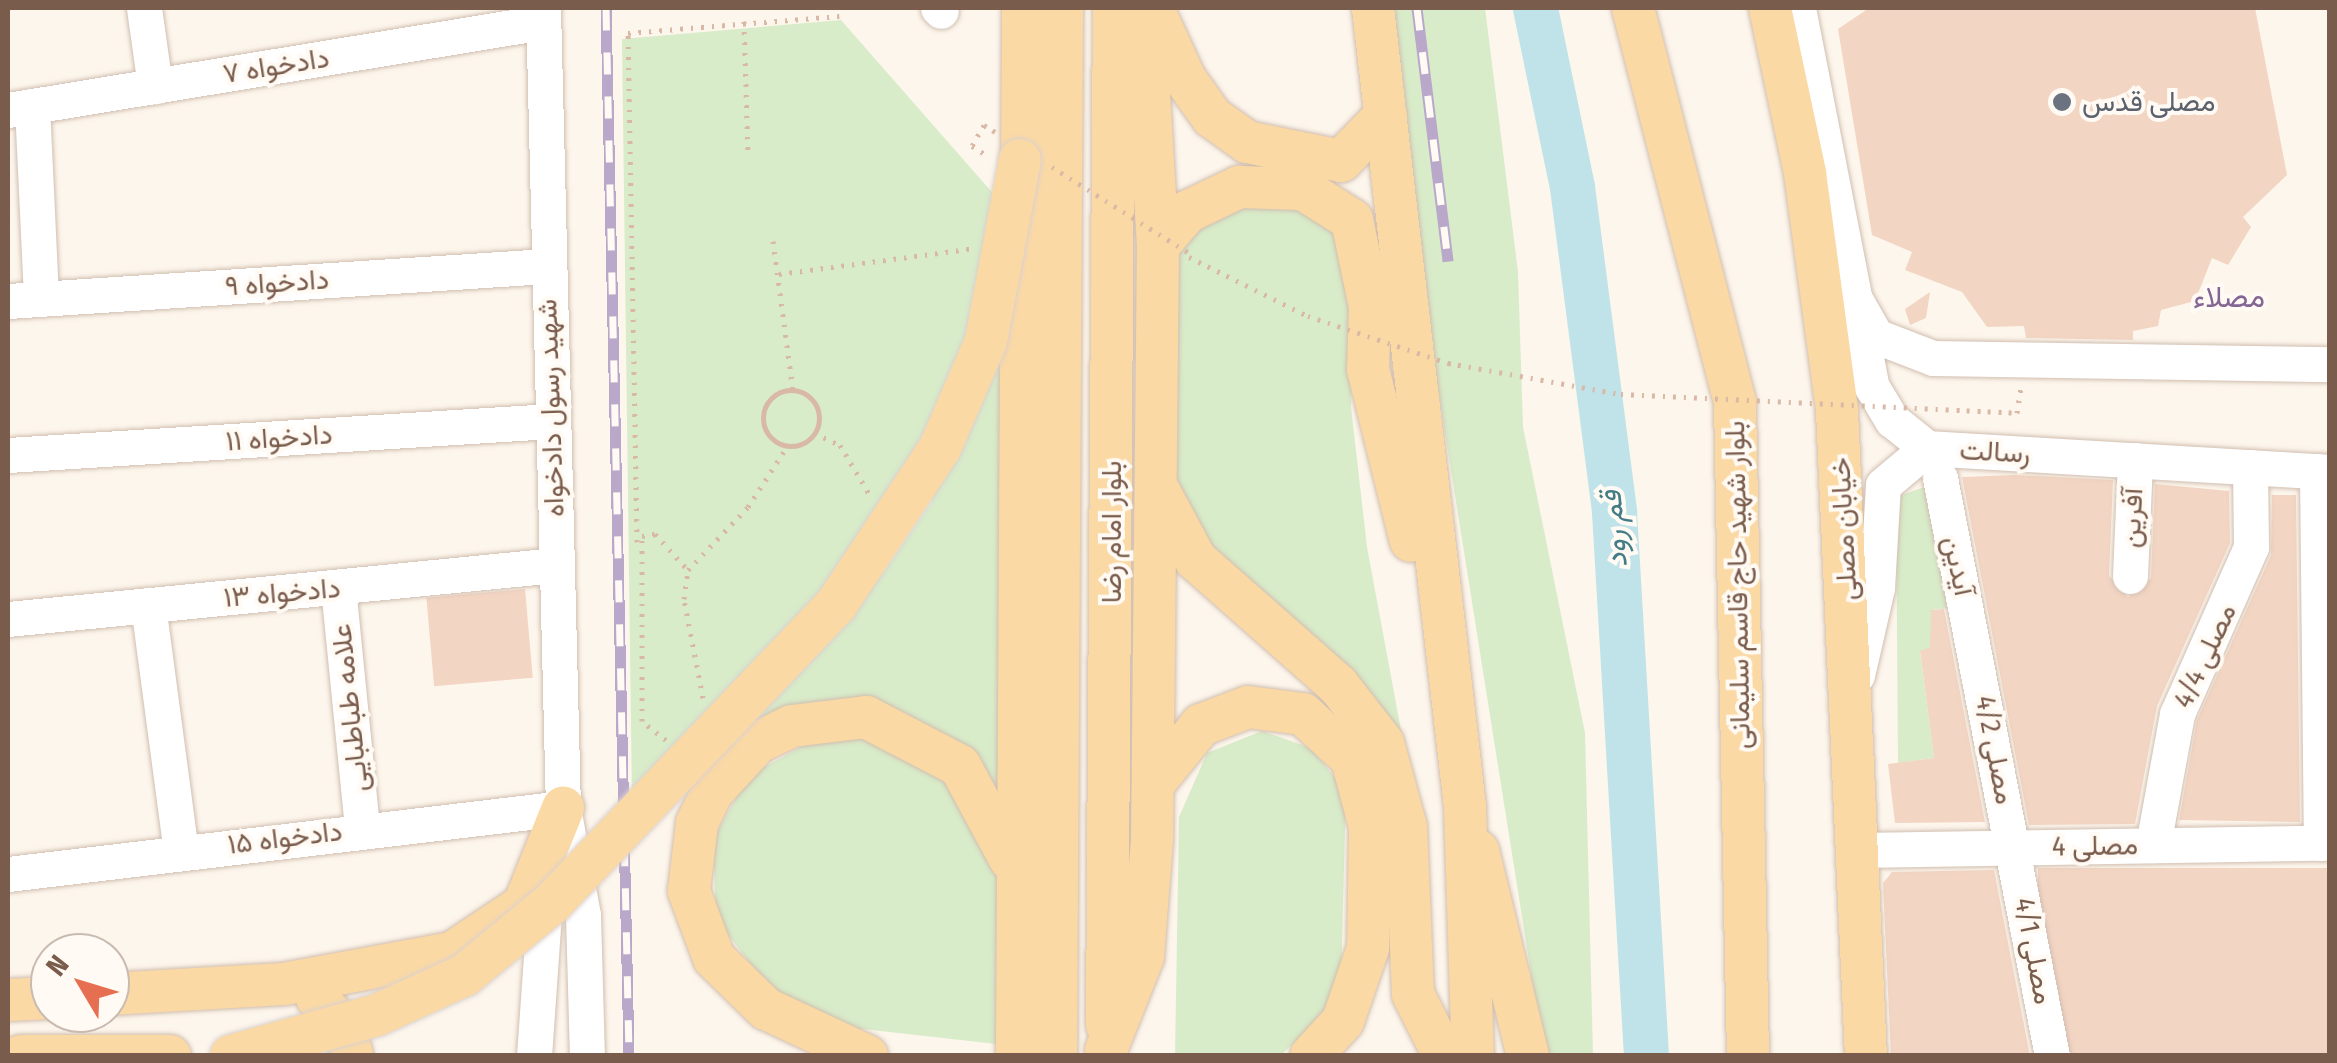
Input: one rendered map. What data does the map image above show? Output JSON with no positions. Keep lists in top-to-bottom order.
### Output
{
  "streets": {
    "main road": ["خیابان مصلی", "بلوار امام رضا", "بلوار شهید حاج قاسم سلیمانی"],
    "street": [
      "دادخواه ۷",
      "دادخواه ۹",
      "شهید رسول دادخواه",
      "دادخواه ۱۱",
      "رسالت",
      "آفرین",
      "آیدین",
      "دادخواه ۱۳",
      "مصلی 4/4",
      "علامه طباطبایی",
      "مصلی 4/2",
      "دادخواه ۱۵",
      "مصلی 4",
      "مصلی 4/1"
    ]
  },
  "crossings": [
    ["دادخواه ۷", "شهید رسول دادخواه"],
    ["دادخواه ۹", "شهید رسول دادخواه"],
    ["شهید رسول دادخواه", "دادخواه ۱۱"],
    ["شهید رسول دادخواه", "دادخواه ۱۳"],
    ["شهید رسول دادخواه", "دادخواه ۱۵"],
    ["رسالت", "آفرین"],
    ["رسالت", "خیابان مصلی"],
    ["رسالت", "آیدین"],
    ["رسالت", "مصلی 4/4"],
    ["خیابان مصلی", "مصلی 4"],
    ["آیدین", "مصلی 4/2"],
    ["دادخواه ۱۳", "علامه طباطبایی"],
    ["مصلی 4/4", "مصلی 4"],
    ["علامه طباطبایی", "دادخواه ۱۵"],
    ["مصلی 4/2", "مصلی 4"],
    ["مصلی 4/2", "مصلی 4/1"],
    ["مصلی 4", "مصلی 4/1"]
  ],
  "districts": ["مصلاء"],
  "water": ["قم رود"],
  "places": ["مصلی قدس"],
  "north": "top left"
}
